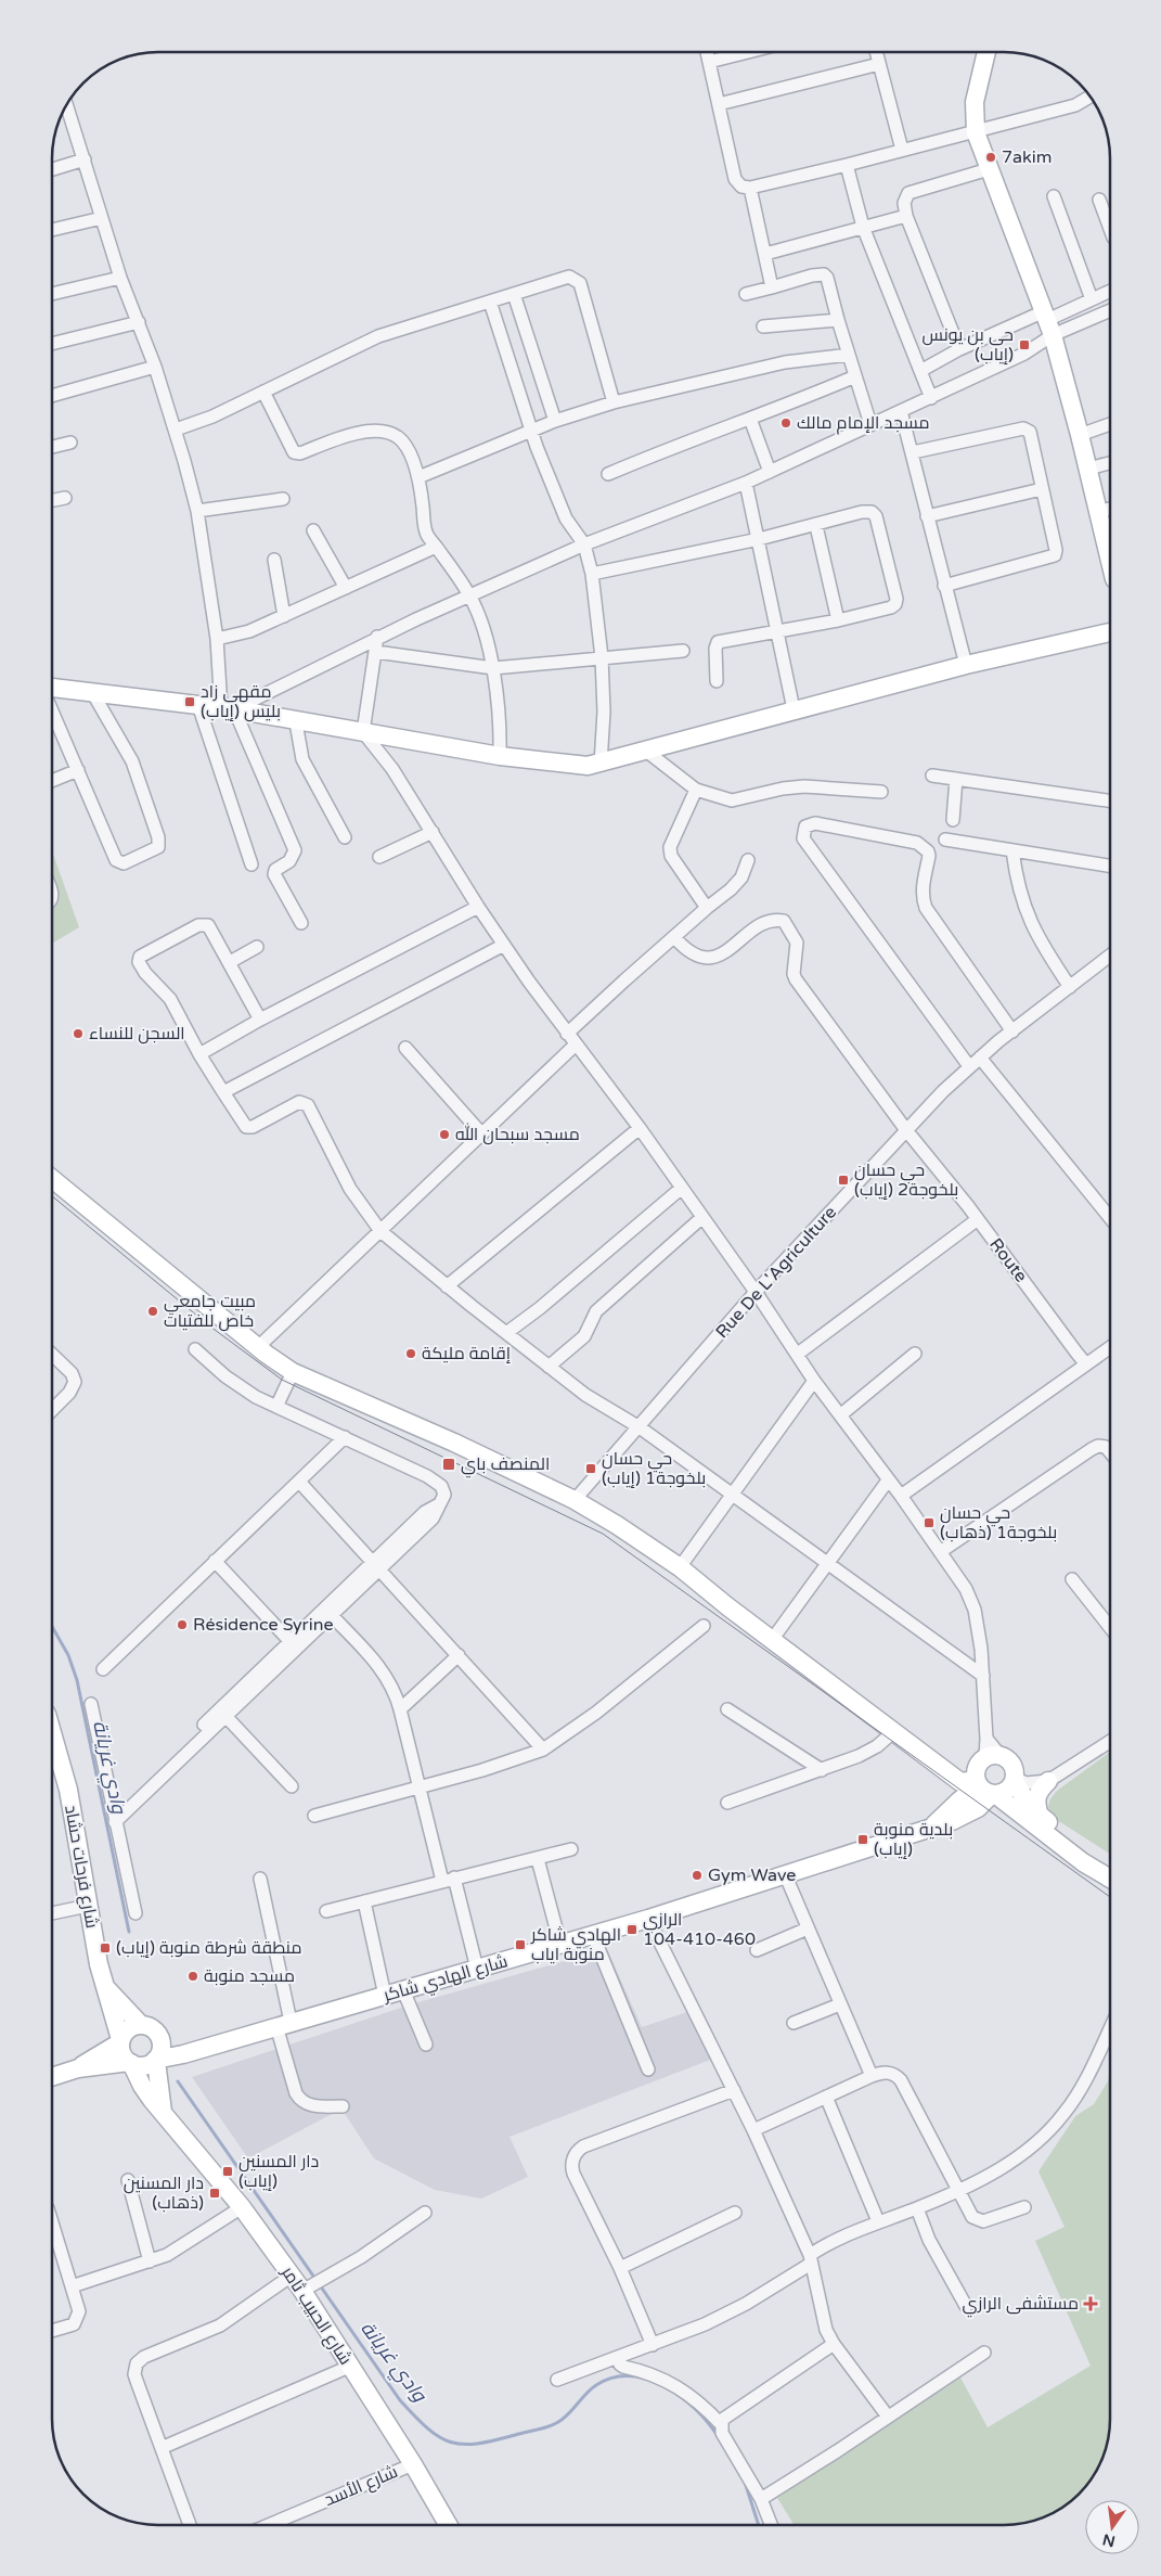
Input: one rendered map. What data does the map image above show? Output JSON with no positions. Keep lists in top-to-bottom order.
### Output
{
  "streets": {
    "street": [
      "Route",
      "Rue De L'Agriculture",
      "شارع فرحات حشاد",
      "شارع الهادي شاكر",
      "شارع الحبيب ثامر",
      "شارع الأسد"
    ]
  },
  "crossings": [
    ["Route", "Rue De L'Agriculture"],
    ["شارع فرحات حشاد", "شارع الهادي شاكر"],
    ["شارع فرحات حشاد", "شارع الحبيب ثامر"],
    ["شارع الهادي شاكر", "شارع الحبيب ثامر"],
    ["شارع الحبيب ثامر", "شارع الأسد"]
  ],
  "water": ["وادي غريانة"],
  "places": {
    "other": [
      "7akim",
      "مسجد الإمام مالك",
      "السجن للنساء",
      "مسجد سبحان الله",
      "مبيت جامعي خاص للفتيات",
      "إقامة مليكة",
      "Résidence Syrine",
      "Gym Wave",
      "مسجد منوبة"
    ],
    "transit": [
      "حي بن يونس (إياب)",
      "مقهى زاد بليس (إياب)",
      "حي حسان بلخوجة2 (إياب)",
      "المنصف باي",
      "حي حسان بلخوجة1 (إياب)",
      "حي حسان بلخوجة1 (ذهاب)",
      "بلدية منوبة (إياب)",
      "الرازي 104-410-460",
      "الهادي شاكر منوبة اياب",
      "منطقة شرطة منوبة (إياب)",
      "دار المسنين (إياب)",
      "دار المسنين (ذهاب)"
    ],
    "health": ["مستشفى الرازي"]
  },
  "north": "bottom"
}
